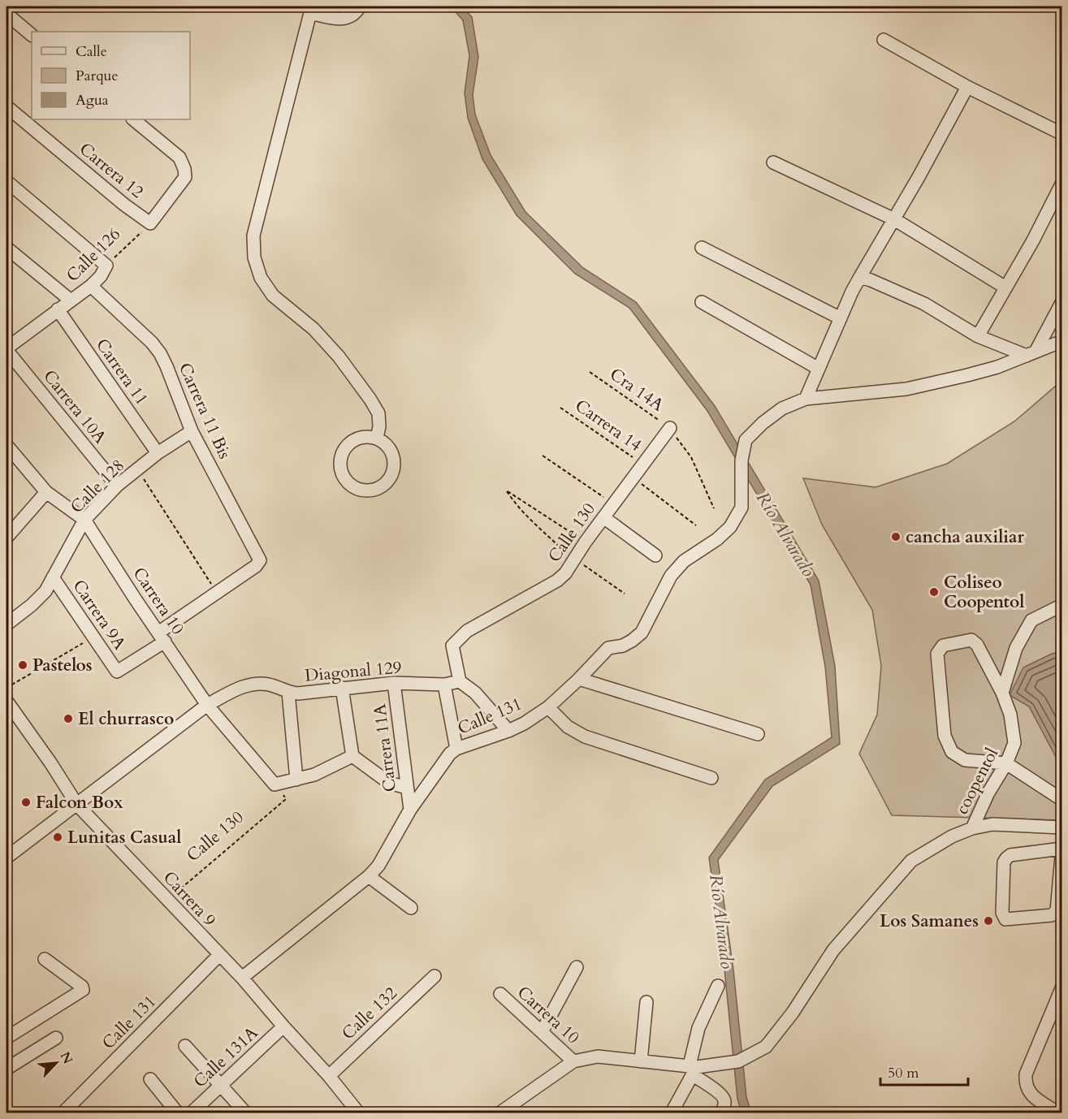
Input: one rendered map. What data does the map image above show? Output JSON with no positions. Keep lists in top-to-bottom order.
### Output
{
  "streets": {
    "street": [
      "Carrera 12",
      "Calle 126",
      "Carrera 11",
      "Carrera 10A",
      "Carrera 11 Bis",
      "Calle 128",
      "Calle 130",
      "Carrera 10",
      "Carrera 9A",
      "Diagonal 129",
      "Calle 131",
      "Carrera 11A",
      "coopentol",
      "Carrera 9",
      "Calle 132",
      "Calle 131A"
    ],
    "path": ["Cra 14A", "Carrera 14"]
  },
  "crossings": [
    ["Carrera 12", "Calle 126"],
    ["Calle 126", "Carrera 11"],
    ["Calle 126", "Carrera 10A"],
    ["Calle 126", "Carrera 11 Bis"],
    ["Carrera 11", "Calle 128"],
    ["Cra 14A", "Calle 130"],
    ["Carrera 10A", "Calle 128"],
    ["Carrera 11 Bis", "Calle 128"],
    ["Carrera 14", "Calle 130"],
    ["Calle 128", "Carrera 10"],
    ["Calle 128", "Carrera 9A"],
    ["Calle 130", "Diagonal 129"],
    ["Calle 130", "Carrera 9"],
    ["Carrera 10", "Carrera 9A"],
    ["Carrera 10", "Diagonal 129"],
    ["Diagonal 129", "Carrera 11A"],
    ["Calle 131", "Carrera 11A"],
    ["Calle 131", "Carrera 9"],
    ["Carrera 9", "Calle 132"],
    ["Carrera 9", "Calle 131A"]
  ],
  "water": ["Río Alvarado"],
  "places": [
    "cancha auxiliar",
    "Coliseo Coopentol",
    "Pastelos",
    "El churrasco",
    "Falcon Box",
    "Lunitas Casual",
    "Los Samanes"
  ],
  "legend": ["Calle", "Parque", "Agua"],
  "scale_bar": "50 m",
  "north": "top right"
}
